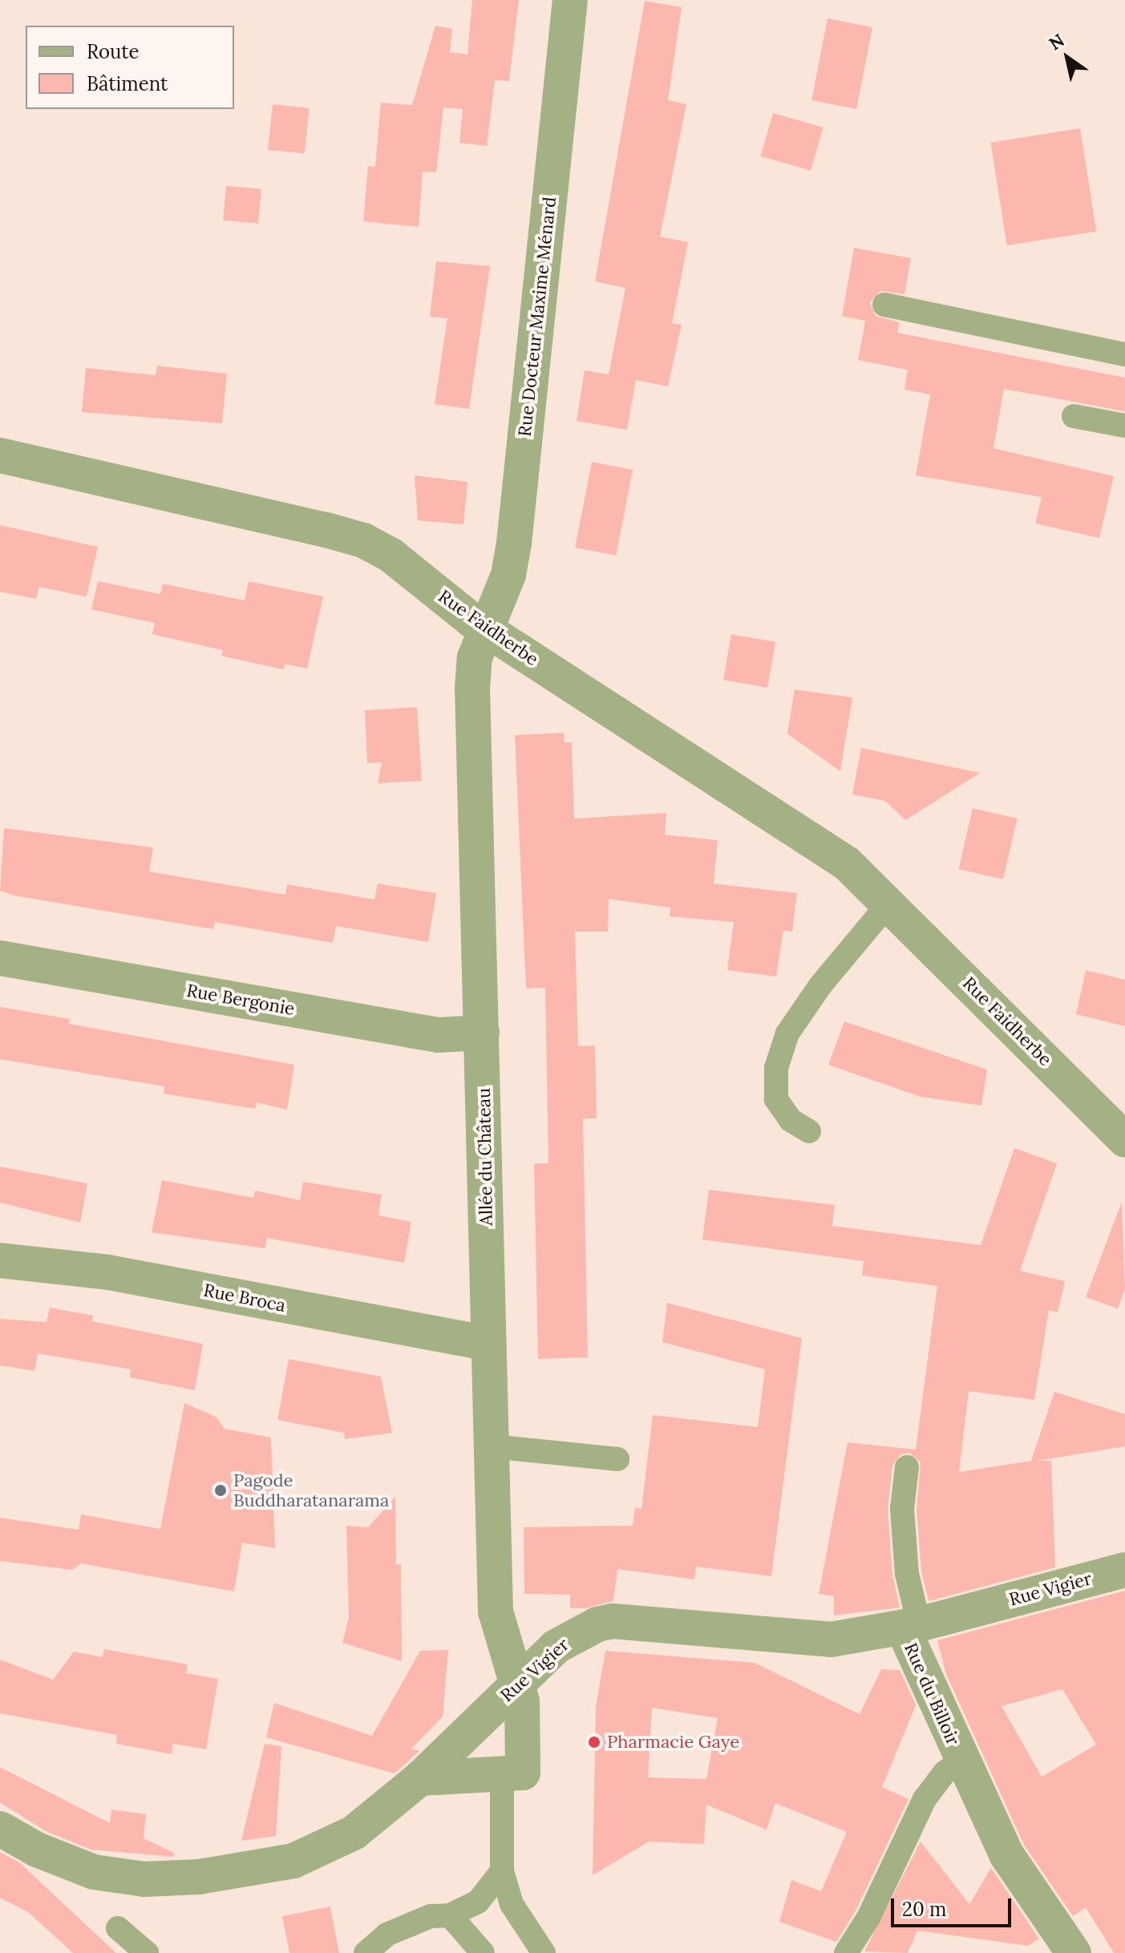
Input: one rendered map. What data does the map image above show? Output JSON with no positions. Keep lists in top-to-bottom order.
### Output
{
  "streets": {
    "street": [
      "Rue Docteur Maxime Ménard",
      "Rue Faidherbe",
      "Rue Bergonie",
      "Allée du Château",
      "Rue Broca",
      "Rue Vigier",
      "Rue du Billoir"
    ]
  },
  "crossings": [
    ["Rue Docteur Maxime Ménard", "Rue Faidherbe"],
    ["Rue Docteur Maxime Ménard", "Allée du Château"],
    ["Rue Faidherbe", "Allée du Château"],
    ["Rue Bergonie", "Allée du Château"],
    ["Allée du Château", "Rue Broca"],
    ["Allée du Château", "Rue Vigier"],
    ["Rue Vigier", "Rue du Billoir"]
  ],
  "places": ["Pagode Buddharatanarama", "Pharmacie Gaye"],
  "legend": ["Route", "Bâtiment"],
  "scale_bar": "20 m",
  "north": "top left"
}
